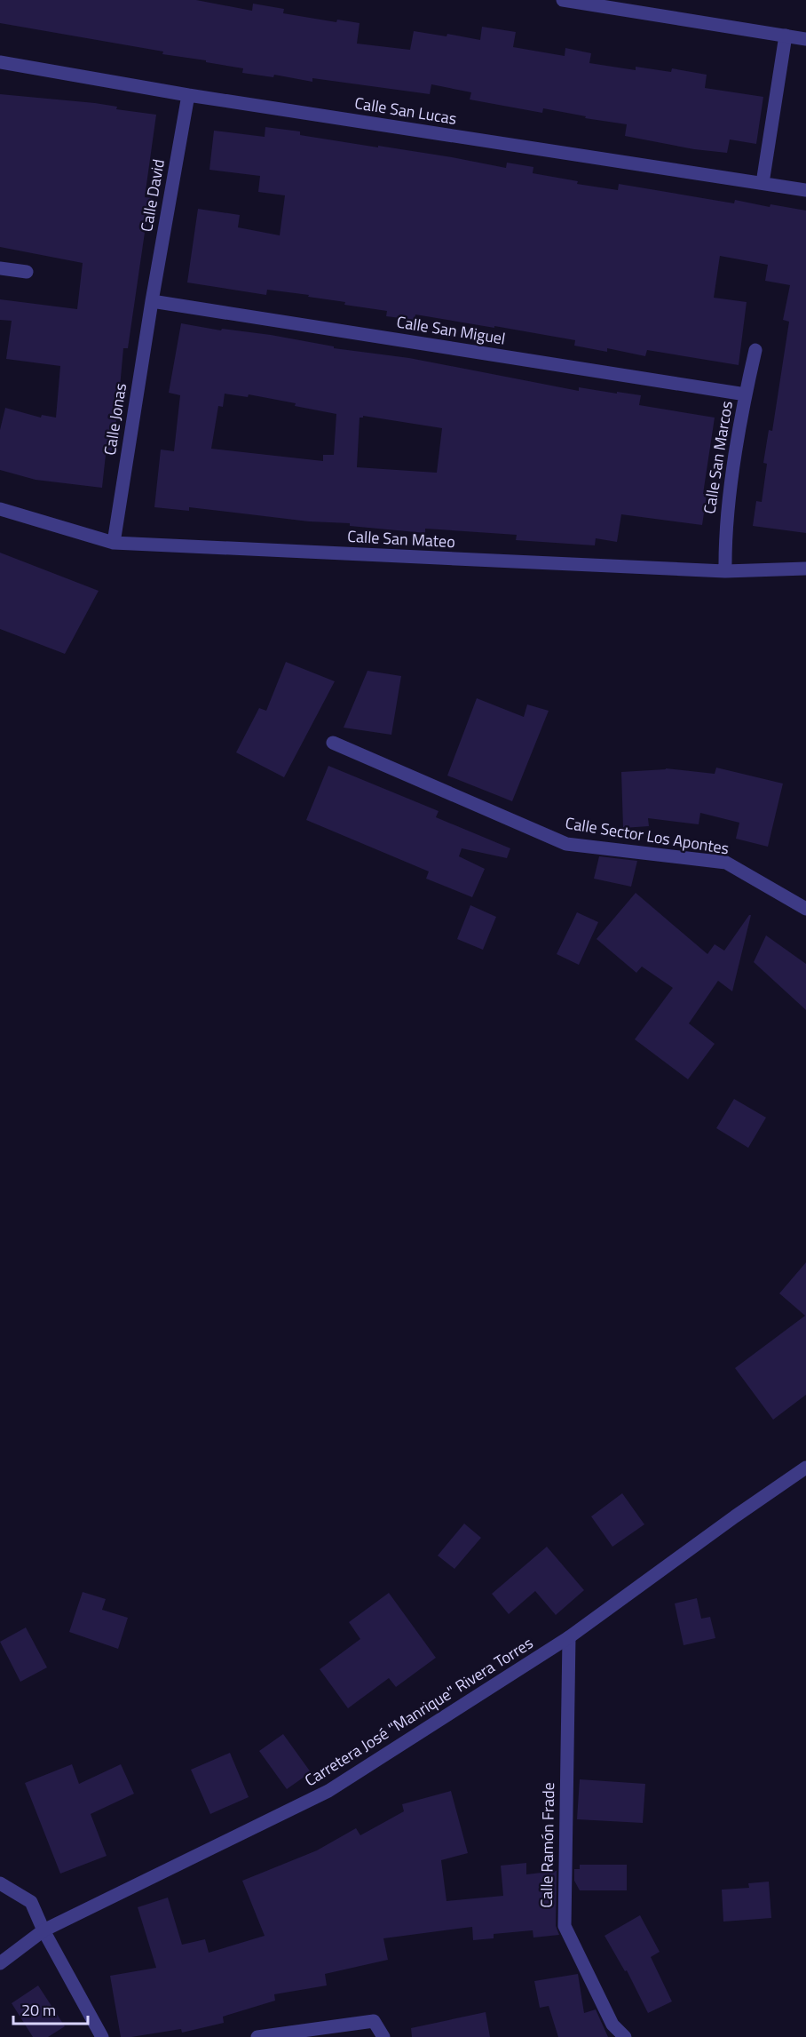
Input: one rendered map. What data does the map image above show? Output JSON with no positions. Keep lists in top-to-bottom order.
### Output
{
  "streets": {
    "street": [
      "Calle San Lucas",
      "Calle David",
      "Calle San Miguel",
      "Calle Jonas",
      "Calle San Marcos",
      "Calle San Mateo",
      "Calle Sector Los Apontes",
      "Carretera José \"Manrique\" Rivera Torres",
      "Calle Ramón Frade"
    ]
  },
  "crossings": [
    ["Calle San Lucas", "Calle David"],
    ["Calle David", "Calle San Miguel"],
    ["Calle David", "Calle Jonas"],
    ["Calle San Miguel", "Calle Jonas"],
    ["Calle San Miguel", "Calle San Marcos"],
    ["Calle Jonas", "Calle San Mateo"],
    ["Calle San Marcos", "Calle San Mateo"],
    ["Carretera José \"Manrique\" Rivera Torres", "Calle Ramón Frade"]
  ],
  "scale_bar": "20 m"
}
